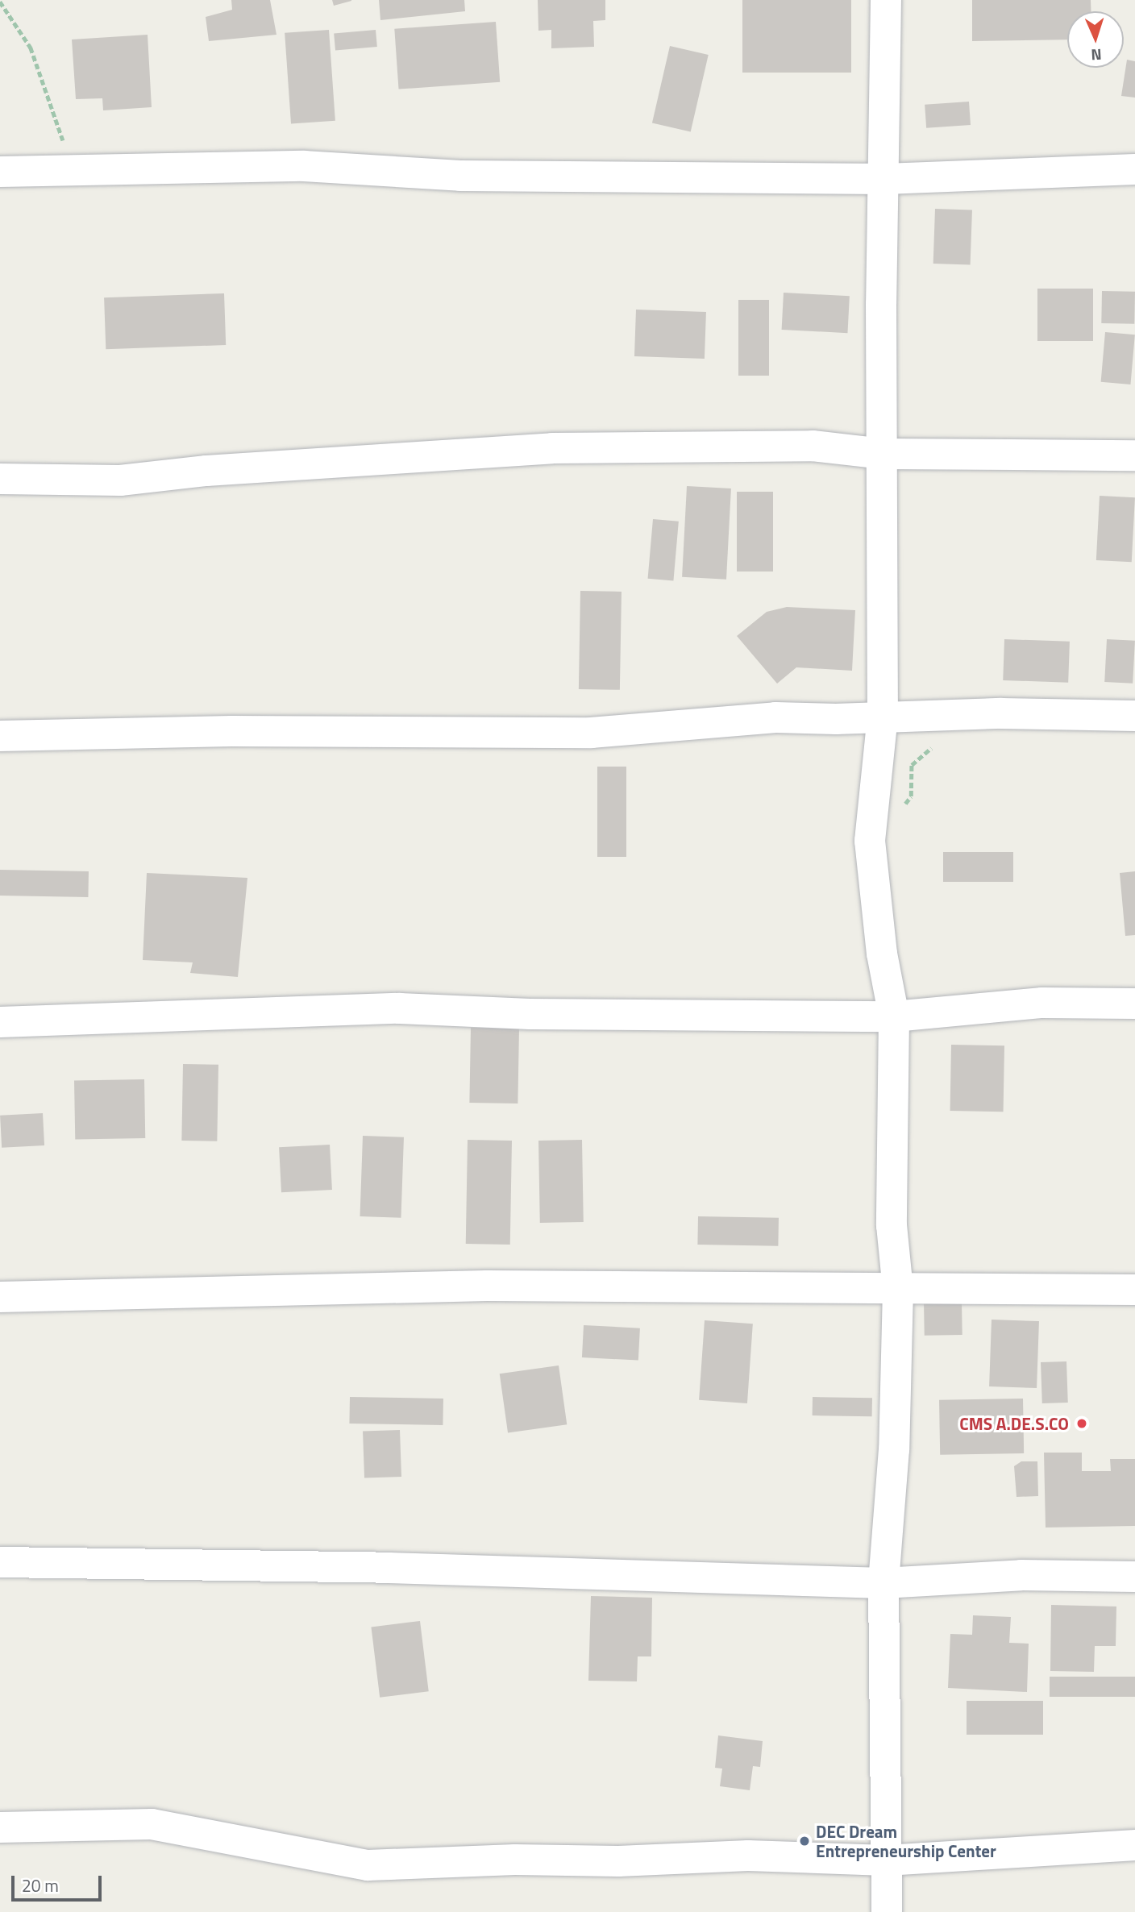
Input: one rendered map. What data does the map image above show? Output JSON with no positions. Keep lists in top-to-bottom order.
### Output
{
  "places": ["CMS A.DE.S.CO", "DEC Dream Entrepreneurship Center"],
  "scale_bar": "20 m",
  "north": "bottom"
}
